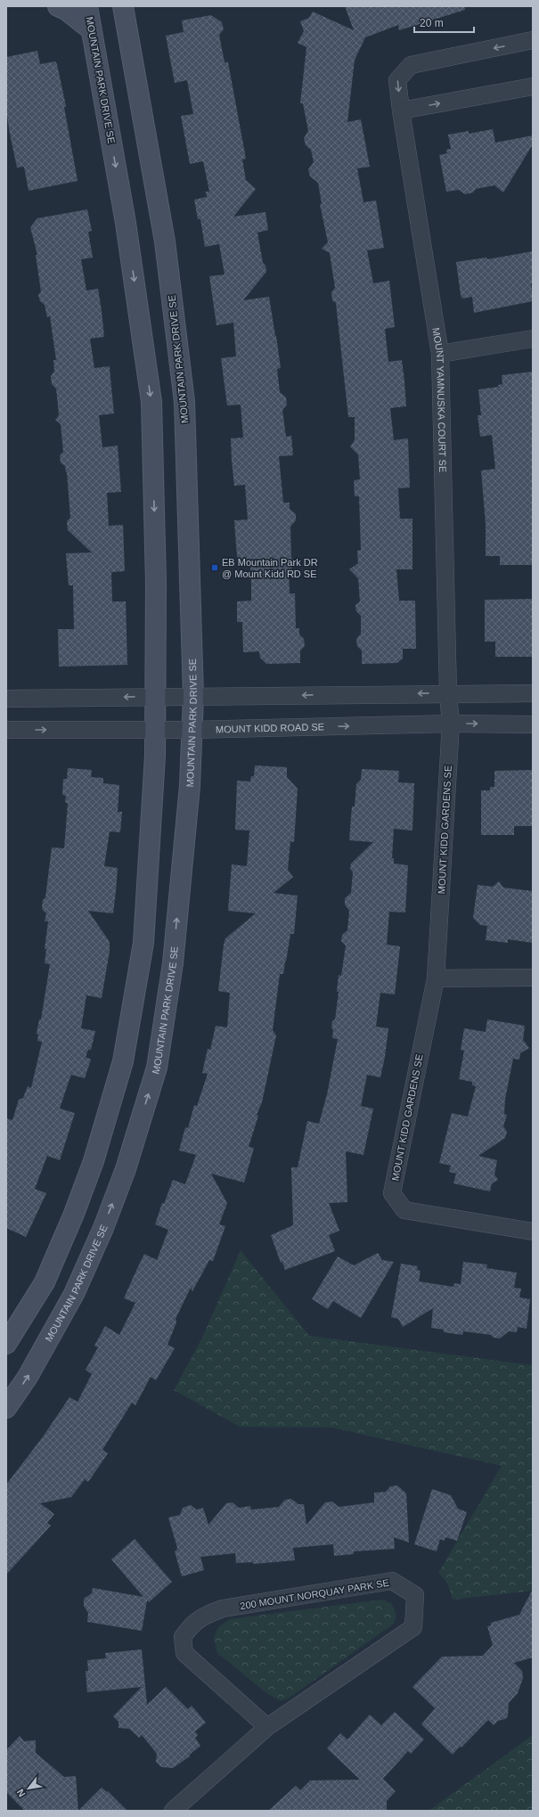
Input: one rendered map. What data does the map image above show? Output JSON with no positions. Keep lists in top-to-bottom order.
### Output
{
  "streets": {
    "street": [
      "MOUNTAIN PARK DRIVE SE",
      "MOUNT YAMNUSKA COURT SE",
      "MOUNT KIDD ROAD SE",
      "MOUNT KIDD GARDENS SE",
      "200 MOUNT NORQUAY PARK SE"
    ]
  },
  "crossings": [
    ["MOUNTAIN PARK DRIVE SE", "MOUNT KIDD ROAD SE"],
    ["MOUNT YAMNUSKA COURT SE", "MOUNT KIDD ROAD SE"],
    ["MOUNT YAMNUSKA COURT SE", "MOUNT KIDD GARDENS SE"],
    ["MOUNT KIDD ROAD SE", "MOUNT KIDD GARDENS SE"]
  ],
  "places": {
    "transit": ["EB Mountain Park DR @ Mount Kidd RD SE"]
  },
  "scale_bar": "20 m",
  "north": "bottom left"
}
